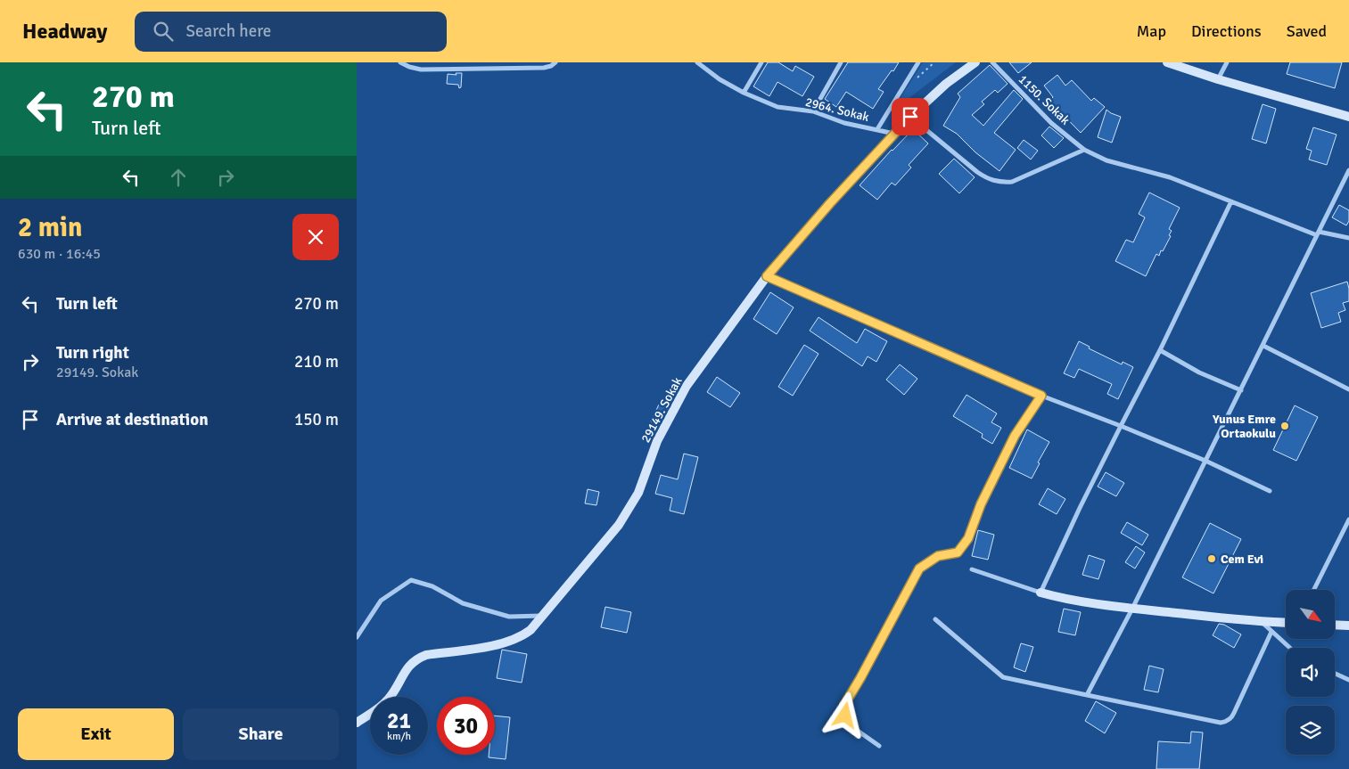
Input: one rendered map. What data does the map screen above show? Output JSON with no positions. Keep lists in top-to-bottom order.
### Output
{
  "streets": {
    "street": ["1150. Sokak", "2964. Sokak", "29149. Sokak"]
  },
  "crossings": [
    ["2964. Sokak", "29149. Sokak"]
  ],
  "places": ["Yunus Emre Ortaokulu", "Cem Evi"],
  "north": "bottom right",
  "page": {
    "header": "Headway",
    "search": "Search here",
    "nav": ["Map", "Directions", "Saved"],
    "turn": ["270 m", "Turn left"],
    "heading": ["2 min", "630 m · 16:45"],
    "list": [
      {
        "name": "Turn left",
        "value": "270 m"
      },
      {
        "name": "Turn right",
        "note": "29149. Sokak",
        "value": "210 m"
      },
      {
        "name": "Arrive at destination",
        "value": "150 m"
      }
    ],
    "speed": "21 km/h",
    "limit": "30",
    "buttons": ["Exit", "Share"]
  }
}
